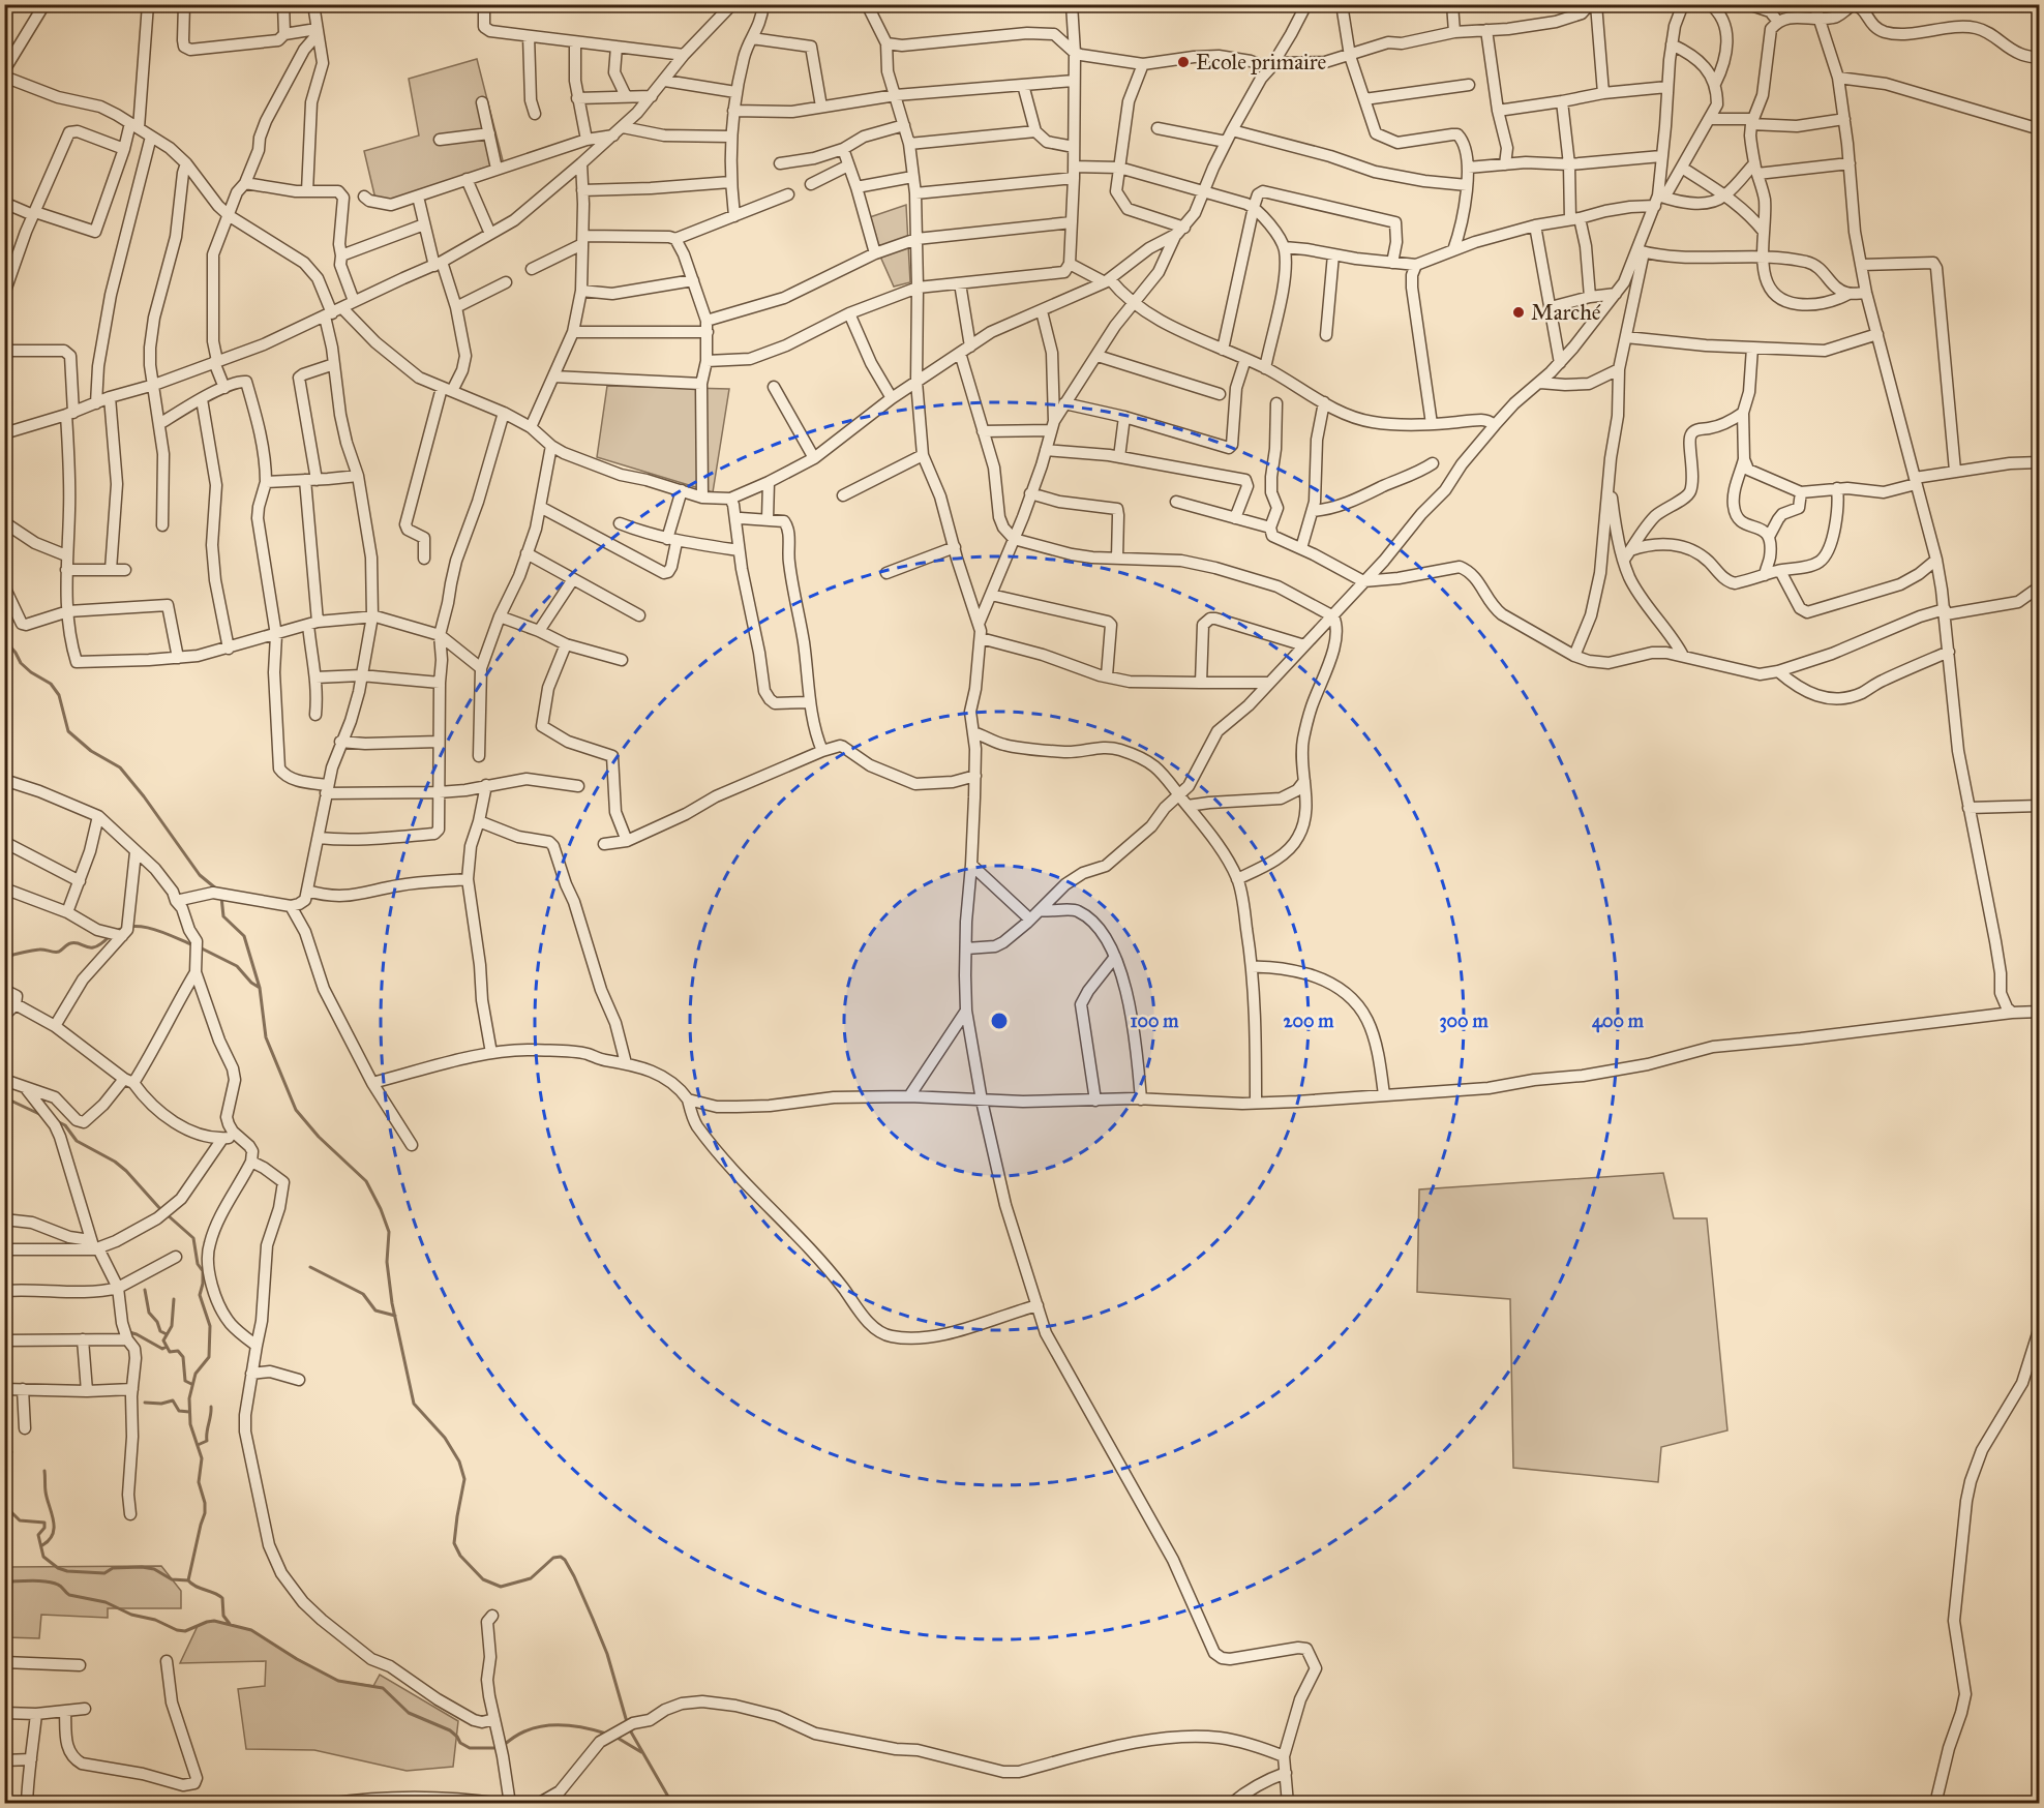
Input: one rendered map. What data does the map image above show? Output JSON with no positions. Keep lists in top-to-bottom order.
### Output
{
  "places": ["Ecole primaire", "Marché"],
  "rings": [
    "100 m",
    "200 m",
    "300 m",
    "400 m"
  ]
}
